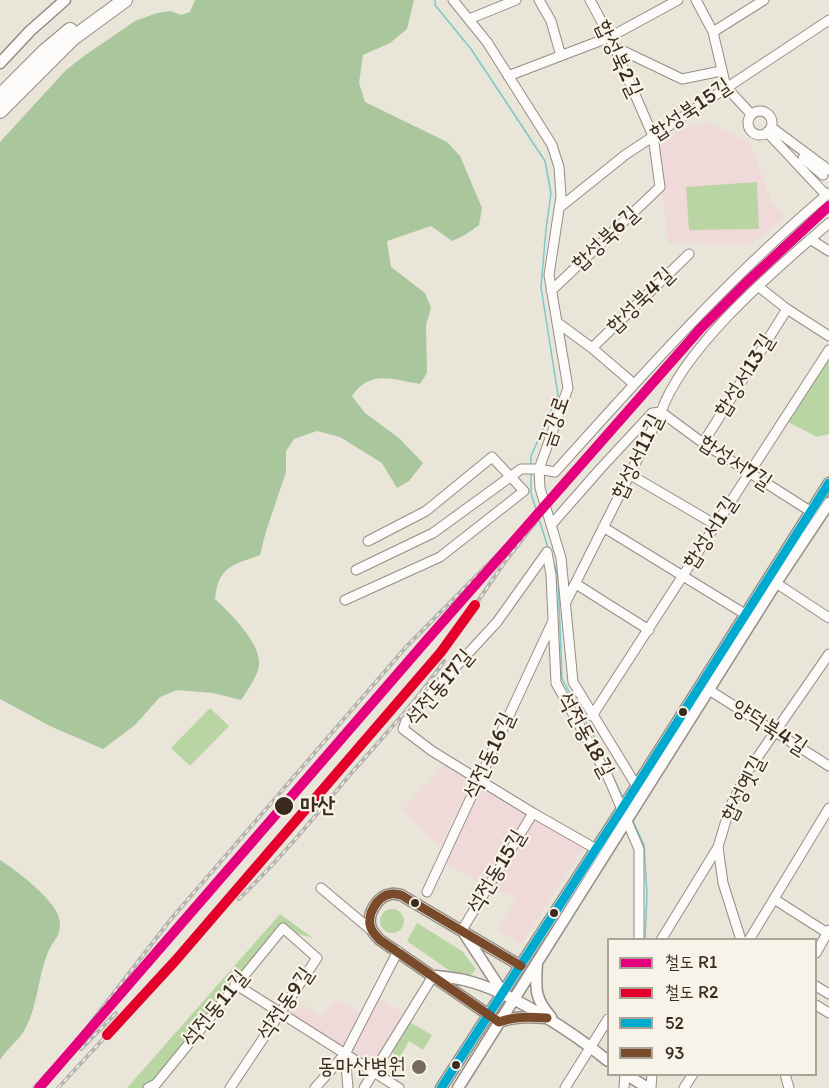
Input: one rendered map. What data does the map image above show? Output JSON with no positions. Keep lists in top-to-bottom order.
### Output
{
  "streets": {
    "street": [
      "합성북2길",
      "합성북15길",
      "합성북6길",
      "합성북4길",
      "합성서13길",
      "금강로",
      "합성서11길",
      "합성서7길",
      "합성서1길",
      "석전동17길",
      "양덕북4길",
      "석전동18길",
      "석전동16길",
      "합성옛길",
      "석전동15길",
      "석전동9길",
      "석전동11길"
    ]
  },
  "crossings": [
    ["합성북2길", "합성북15길"],
    ["합성북2길", "합성북6길"],
    ["합성북15길", "금강로"],
    ["합성북6길", "금강로"],
    ["합성서13길", "합성서7길"],
    ["금강로", "합성서11길"],
    ["금강로", "합성서1길"],
    ["합성서11길", "합성서7길"],
    ["합성서7길", "합성서1길"],
    ["석전동17길", "석전동18길"],
    ["석전동17길", "석전동16길"],
    ["석전동17길", "석전동15길"],
    ["양덕북4길", "합성옛길"],
    ["석전동18길", "석전동16길"],
    ["석전동9길", "석전동11길"]
  ],
  "places": ["마산", "동마산병원"],
  "lines": [
    "rail line R1",
    "transit line 52",
    "rail line R2",
    "transit line 93"
  ],
  "legend": [
    "철도 R1",
    "철도 R2",
    "52",
    "93"
  ]
}
